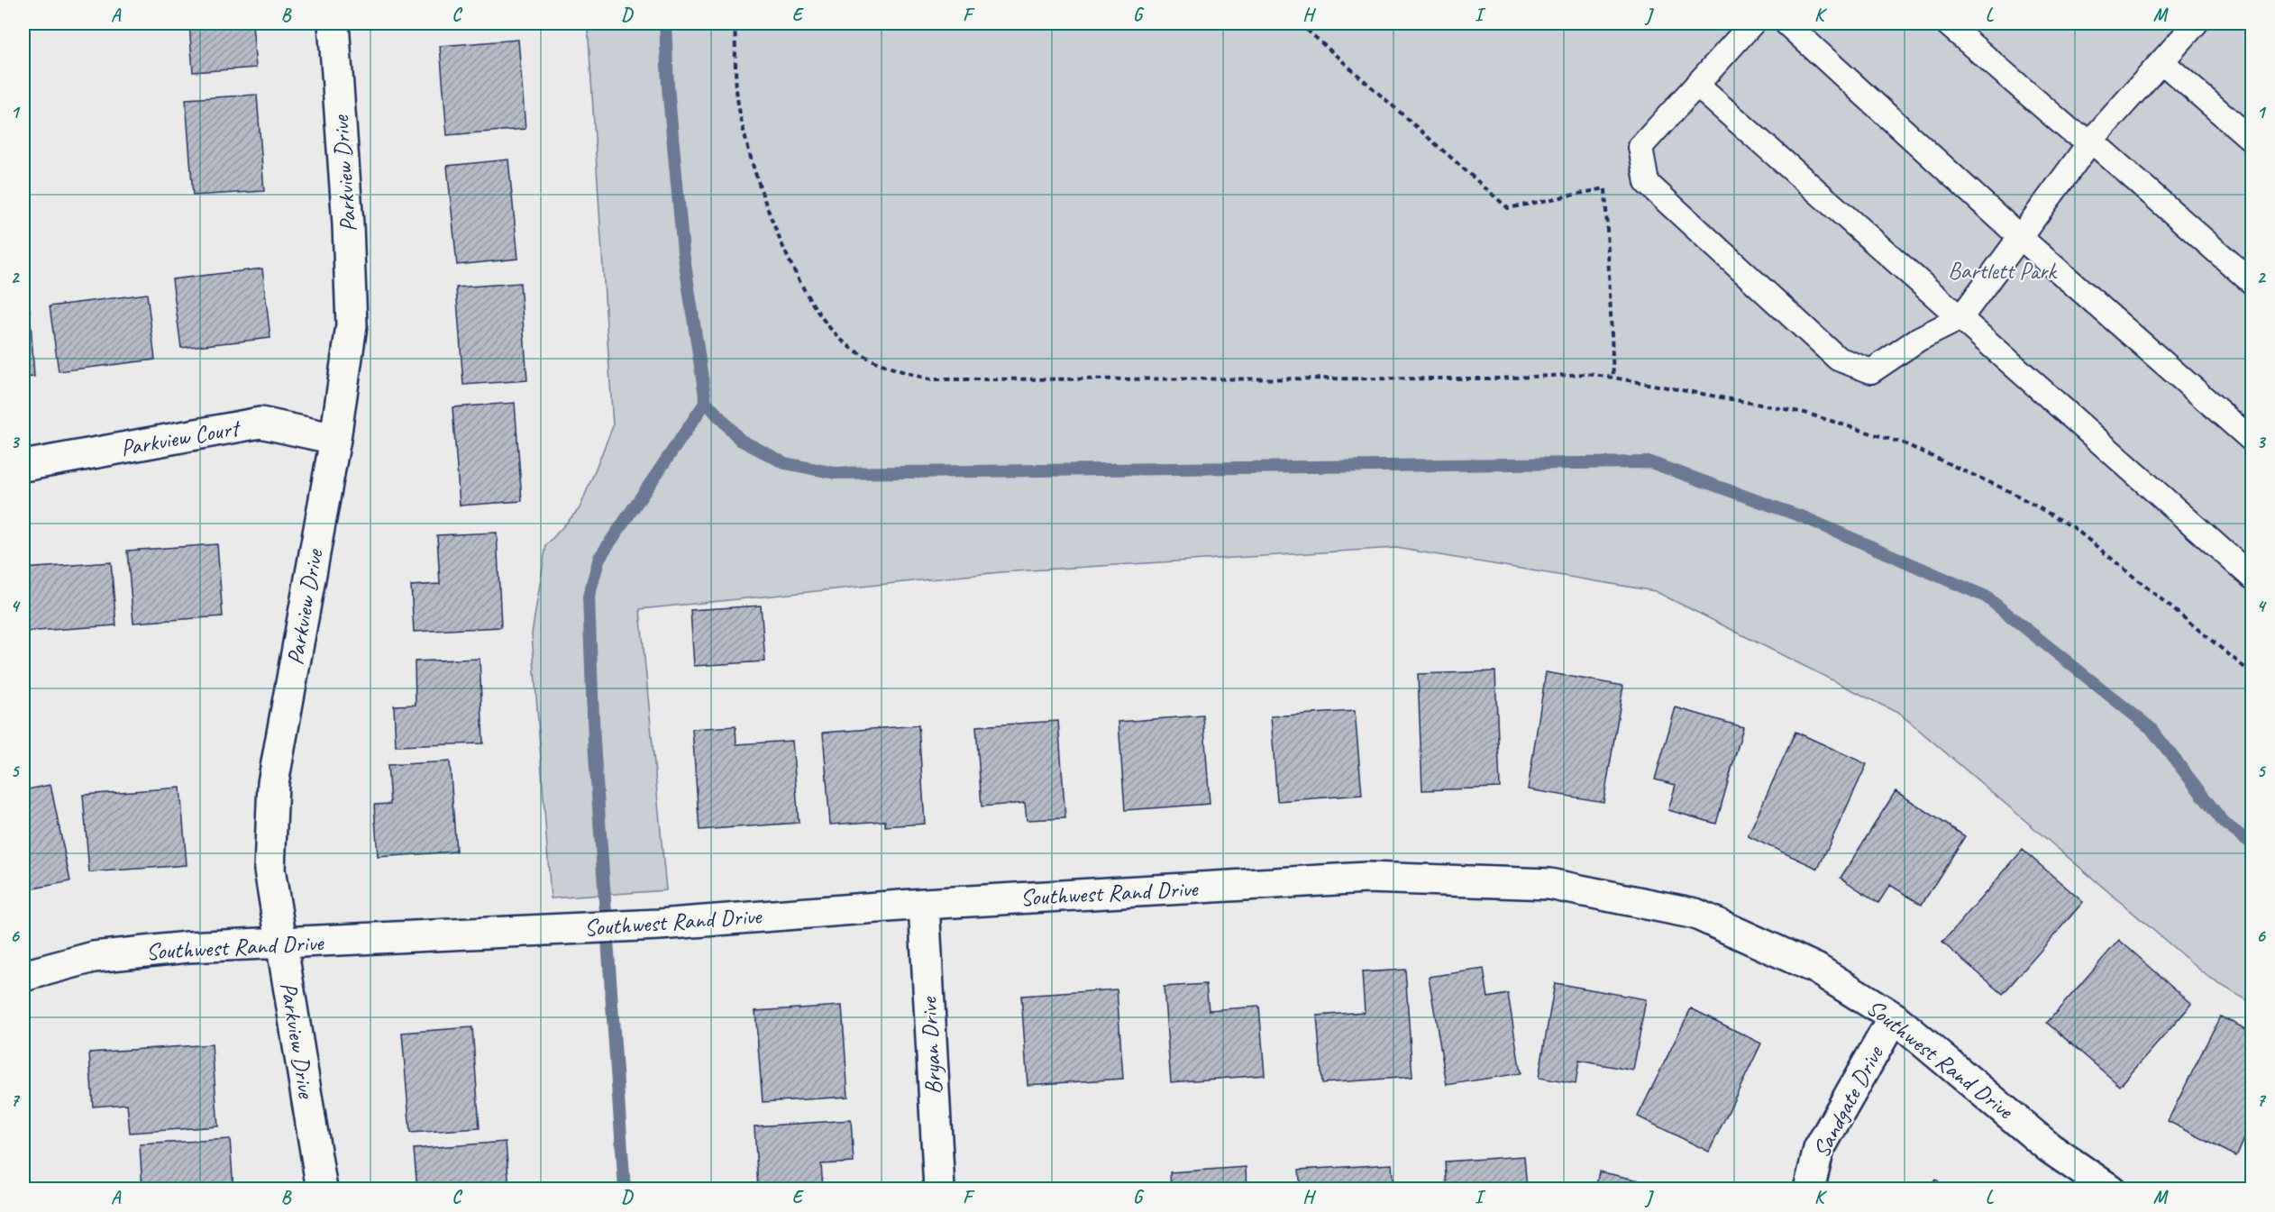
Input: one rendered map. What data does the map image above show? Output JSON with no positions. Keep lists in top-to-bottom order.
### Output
{
  "streets": {
    "street": [
      "Parkview Drive",
      "Parkview Court",
      "Southwest Rand Drive",
      "Bryan Drive",
      "Sandgate Drive"
    ]
  },
  "crossings": [
    ["Parkview Drive", "Parkview Court"],
    ["Parkview Drive", "Southwest Rand Drive"],
    ["Southwest Rand Drive", "Bryan Drive"],
    ["Southwest Rand Drive", "Sandgate Drive"]
  ],
  "parks": ["Bartlett Park"],
  "grid": {
    "columns": [
      "A",
      "B",
      "C",
      "D",
      "E",
      "F",
      "G",
      "H",
      "I",
      "J",
      "K",
      "L",
      "M"
    ],
    "rows": [
      "1",
      "2",
      "3",
      "4",
      "5",
      "6",
      "7"
    ]
  }
}
